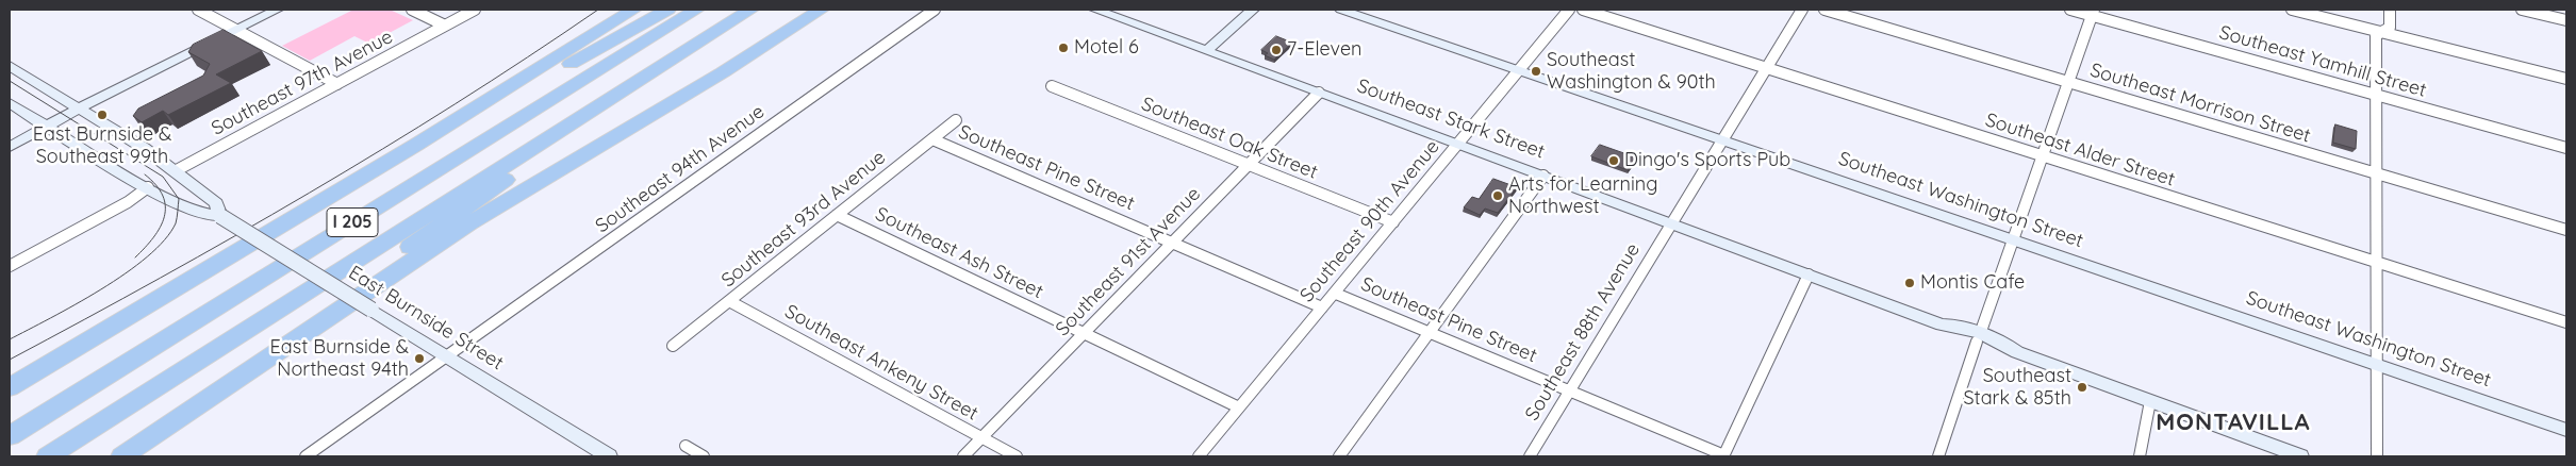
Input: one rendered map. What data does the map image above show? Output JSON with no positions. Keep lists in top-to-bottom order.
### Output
{
  "streets": {
    "highway": ["I 205"],
    "main road": ["Southeast Stark Street", "Southeast Washington Street", "East Burnside Street"],
    "street": [
      "Southeast Yamhill Street",
      "Southeast 97th Avenue",
      "Southeast Morrison Street",
      "Southeast Oak Street",
      "Southeast Alder Street",
      "Southeast Pine Street",
      "Southeast 94th Avenue",
      "Southeast 93rd Avenue",
      "Southeast 90th Avenue",
      "Southeast Ash Street",
      "Southeast 91st Avenue",
      "Southeast 88th Avenue",
      "Southeast Ankeny Street"
    ]
  },
  "crossings": [
    ["Southeast 97th Avenue", "East Burnside Street"],
    ["Southeast Stark Street", "Southeast 90th Avenue"],
    ["Southeast Stark Street", "Southeast 91st Avenue"],
    ["Southeast Stark Street", "Southeast 88th Avenue"],
    ["Southeast Oak Street", "Southeast 90th Avenue"],
    ["Southeast Oak Street", "Southeast 91st Avenue"],
    ["Southeast Alder Street", "Southeast 88th Avenue"],
    ["Southeast Pine Street", "Southeast 93rd Avenue"],
    ["Southeast Pine Street", "Southeast 90th Avenue"],
    ["Southeast Pine Street", "Southeast 91st Avenue"],
    ["Southeast Pine Street", "Southeast 88th Avenue"],
    ["Southeast 94th Avenue", "East Burnside Street"],
    ["Southeast Washington Street", "Southeast 90th Avenue"],
    ["Southeast Washington Street", "Southeast 88th Avenue"],
    ["Southeast 93rd Avenue", "Southeast Ash Street"],
    ["Southeast 93rd Avenue", "Southeast Ankeny Street"],
    ["Southeast 90th Avenue", "Southeast Ash Street"],
    ["Southeast Ash Street", "Southeast 91st Avenue"],
    ["Southeast 91st Avenue", "Southeast Ankeny Street"]
  ],
  "districts": ["MONTAVILLA"],
  "places": [
    "Motel 6",
    "7-Eleven",
    "Southeast Washington & 90th",
    "East Burnside & Southeast 99th",
    "Dingo's Sports Pub",
    "Arts for Learning Northwest",
    "Montis Cafe",
    "East Burnside & Northeast 94th",
    "Southeast Stark & 85th"
  ]
}
